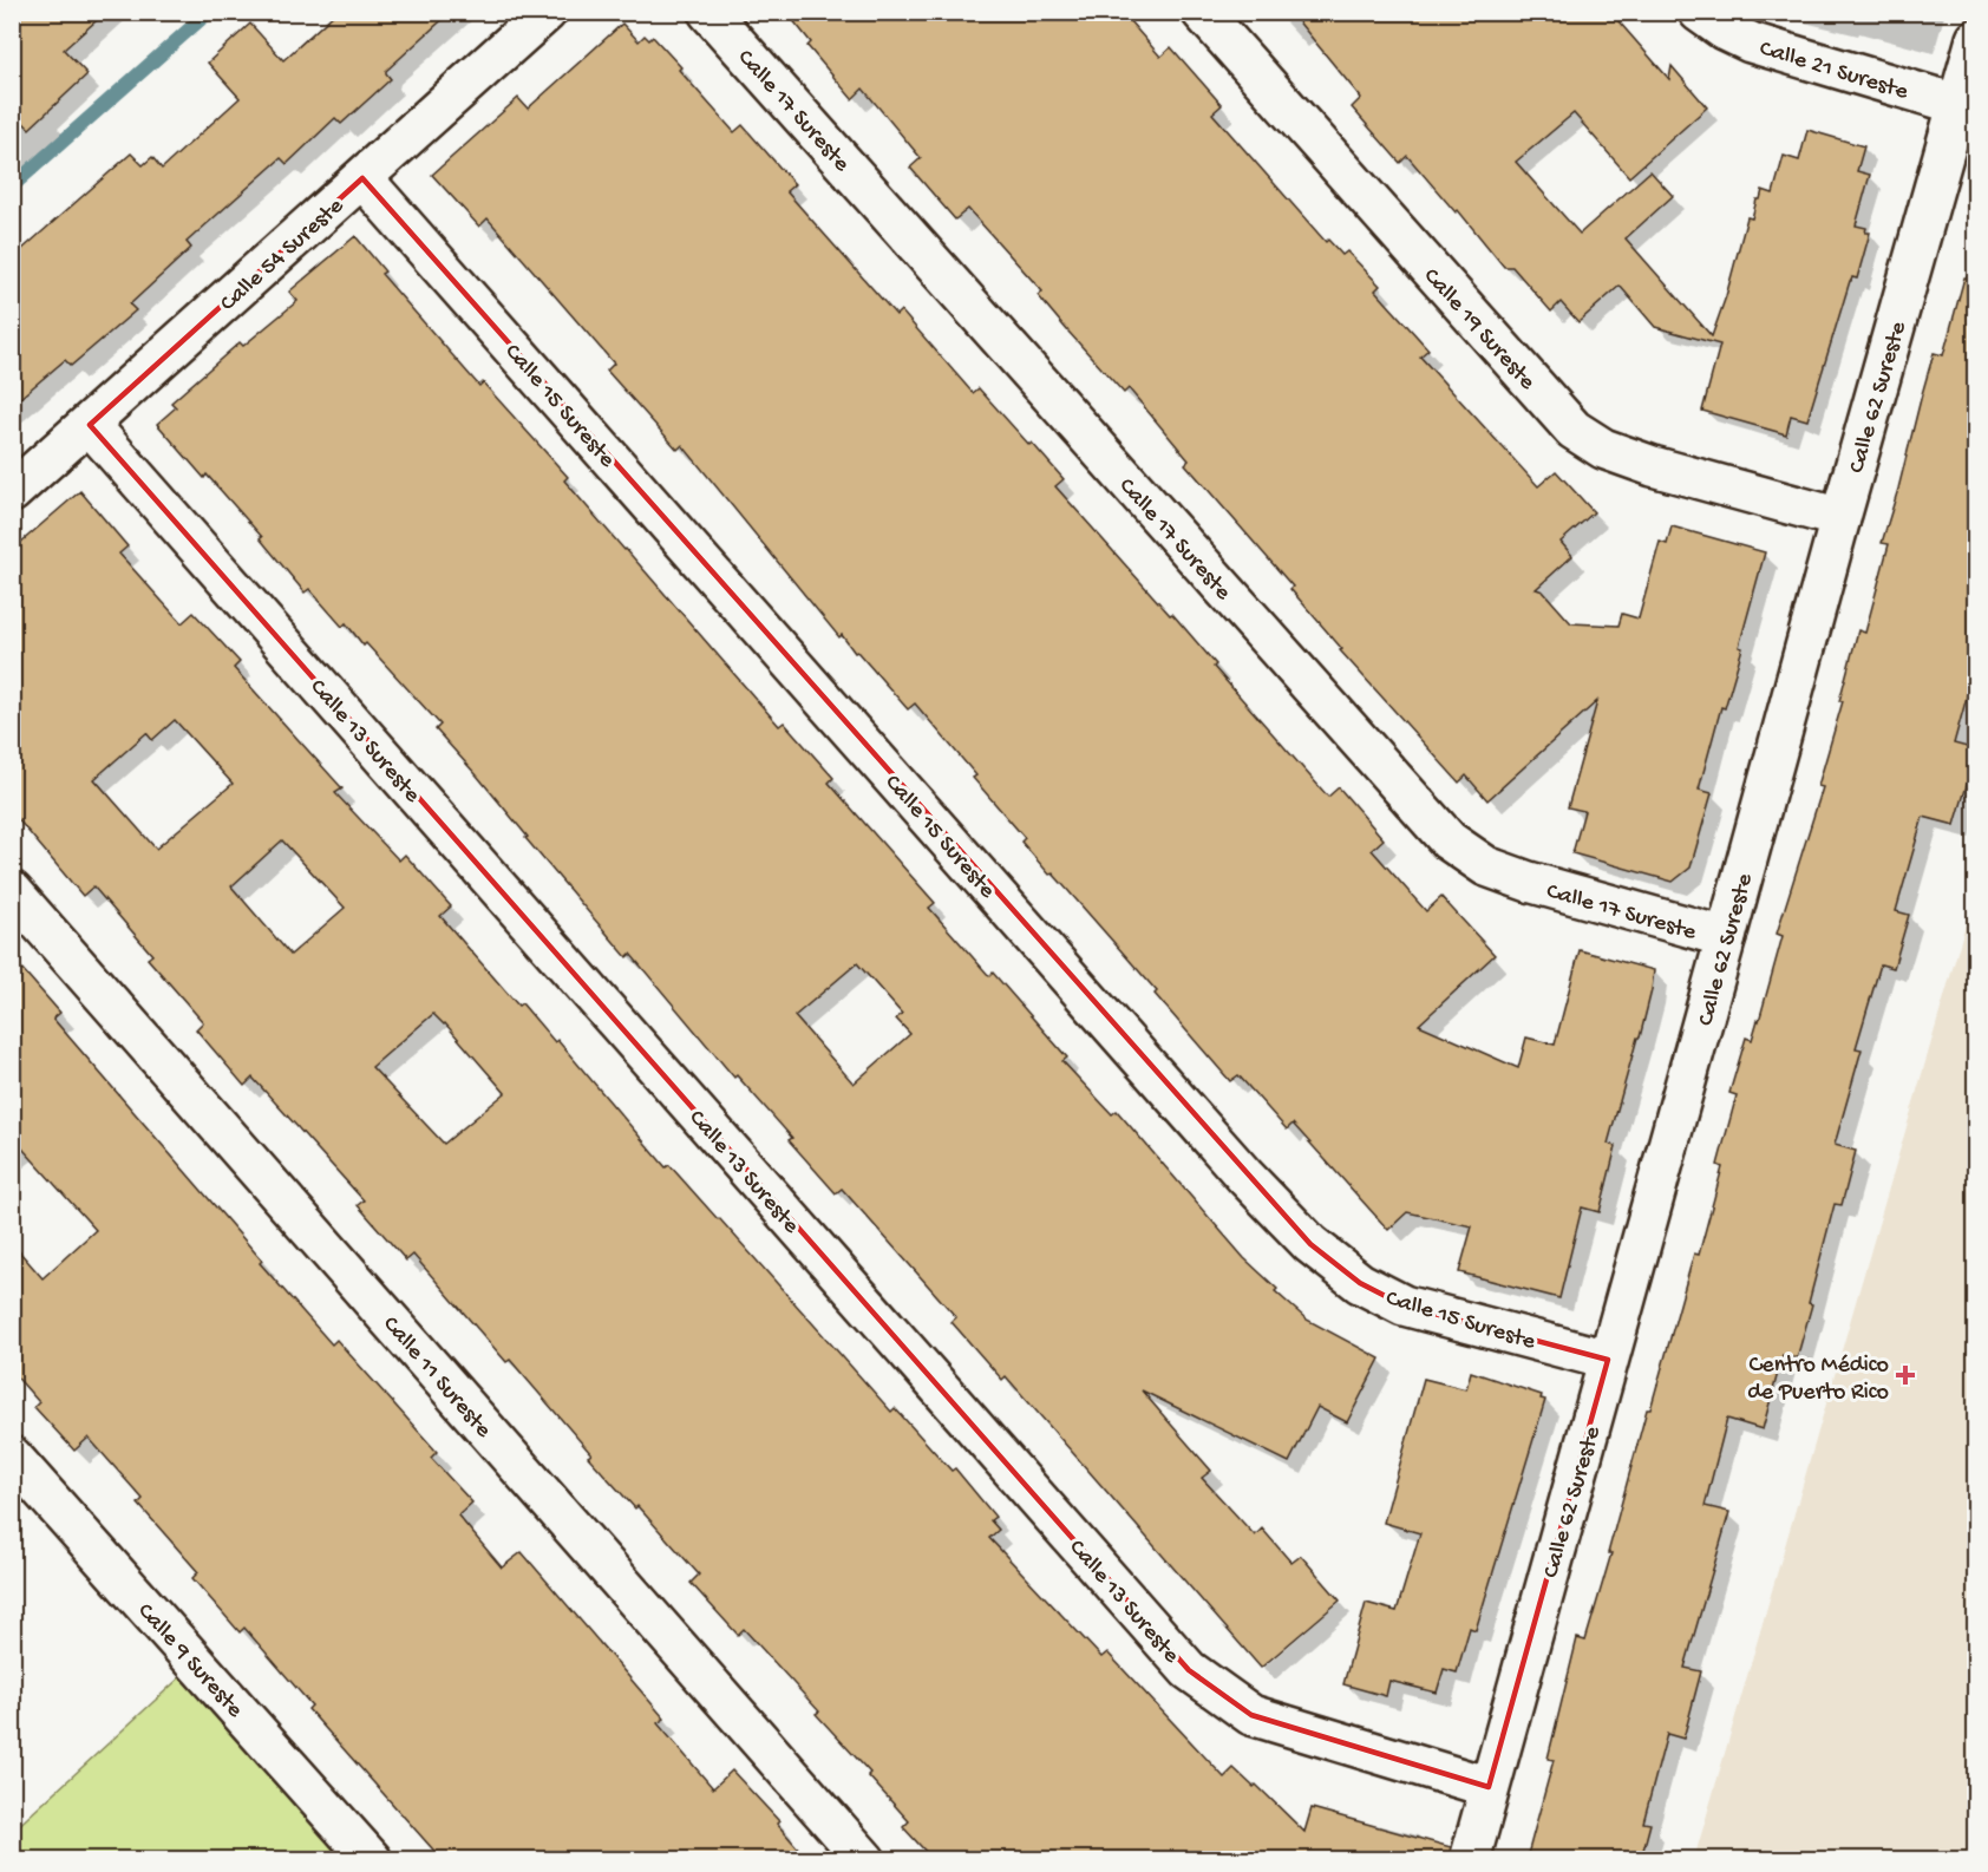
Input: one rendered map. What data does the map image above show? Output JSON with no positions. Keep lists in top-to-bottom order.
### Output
{
  "streets": {
    "street": [
      "Calle 21 Sureste",
      "Calle 17 Sureste",
      "Calle 54 Sureste",
      "Calle 19 Sureste",
      "Calle 62 Sureste",
      "Calle 15 Sureste",
      "Calle 13 Sureste",
      "Calle 11 Sureste",
      "Calle 9 Sureste"
    ]
  },
  "crossings": [
    ["Calle 21 Sureste", "Calle 62 Sureste"],
    ["Calle 17 Sureste", "Calle 62 Sureste"],
    ["Calle 54 Sureste", "Calle 15 Sureste"],
    ["Calle 54 Sureste", "Calle 13 Sureste"],
    ["Calle 19 Sureste", "Calle 62 Sureste"],
    ["Calle 62 Sureste", "Calle 15 Sureste"],
    ["Calle 62 Sureste", "Calle 13 Sureste"]
  ],
  "places": {
    "health": ["Centro Médico de Puerto Rico"]
  }
}
